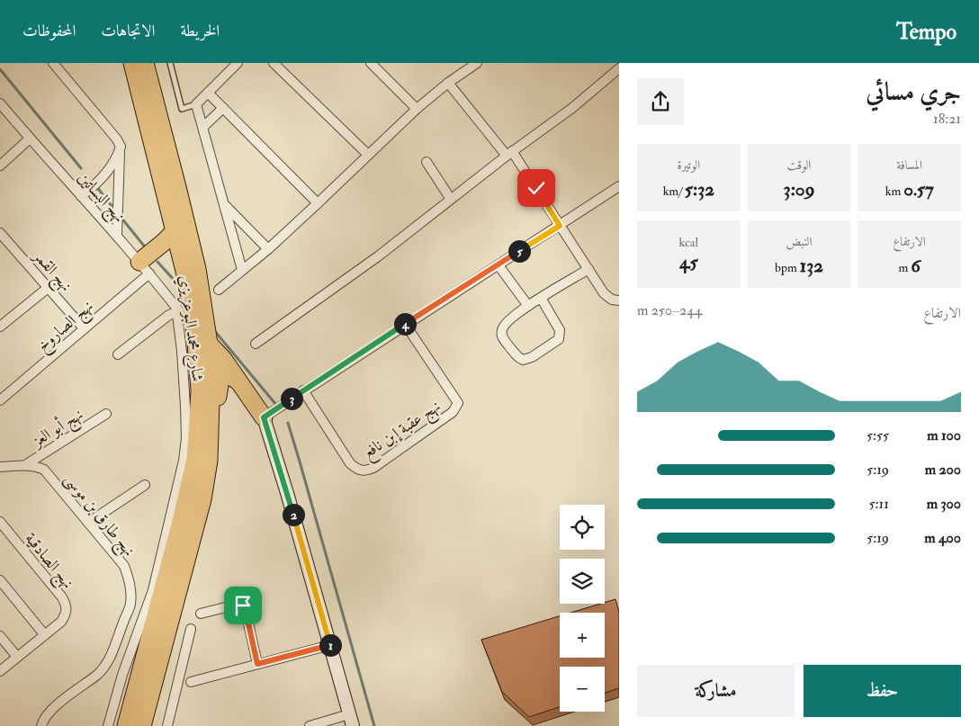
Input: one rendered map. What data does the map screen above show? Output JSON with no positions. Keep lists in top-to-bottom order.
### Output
{
  "streets": {
    "highway": ["شارع محمد البوعزيزي"],
    "street": [
      "نهج البساتين",
      "نهج القمر",
      "نهج الصاروخ",
      "نهج أبو العز",
      "نهج عقبة إبن نافع",
      "نهج طارق بن موسى",
      "نهج الصادقية"
    ]
  },
  "crossings": [
    ["نهج البساتين", "نهج الصاروخ"],
    ["نهج القمر", "نهج الصاروخ"],
    ["نهج أبو العز", "نهج طارق بن موسى"]
  ],
  "page": {
    "header": "Tempo",
    "nav": ["الخريطة", "الاتجاهات", "المحفوظات"],
    "heading": ["جري مسائي", "18:21"],
    "stats": [
      ["المسافة", "0.57 km"],
      ["الوقت", "3:09"],
      ["الوتيرة", "5:32 /km"],
      ["الارتفاع", "6 m"],
      ["النبض", "132 bpm"],
      ["kcal", "45"]
    ],
    "pins": [
      "5",
      "4",
      "3",
      "2",
      "1"
    ],
    "chart": ["الارتفاع", "244–250 m"],
    "list": [
      {
        "name": "100 m",
        "note": "5:55"
      },
      {
        "name": "200 m",
        "note": "5:19"
      },
      {
        "name": "300 m",
        "note": "5:11"
      },
      {
        "name": "400 m",
        "note": "5:19"
      }
    ],
    "map_buttons": ["+", "−"],
    "buttons": ["حفظ", "مشاركة"]
  }
}
